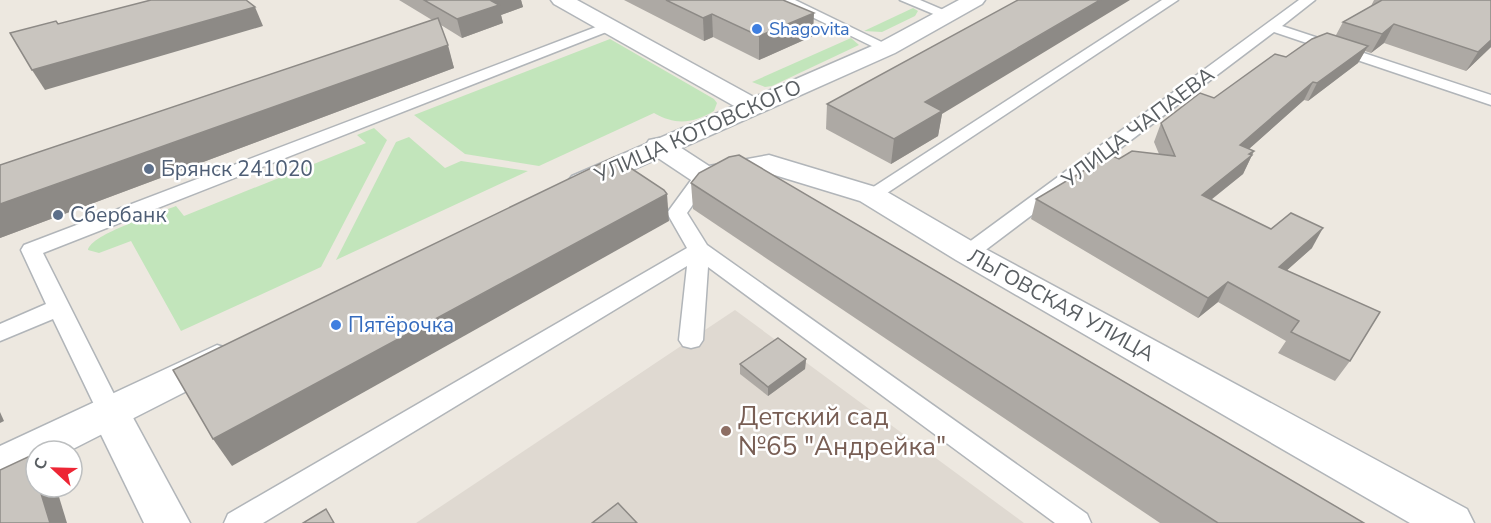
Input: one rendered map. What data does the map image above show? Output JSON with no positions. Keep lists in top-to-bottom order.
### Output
{
  "streets": {
    "street": ["УЛИЦА КОТОВСКОГО", "ЛЬГОВСКАЯ УЛИЦА"],
    "lane": ["УЛИЦА ЧАПАЕВА"]
  },
  "crossings": [
    ["УЛИЦА ЧАПАЕВА", "ЛЬГОВСКАЯ УЛИЦА"]
  ],
  "places": [
    "Shagovita",
    "Брянск 241020",
    "Сбербанк",
    "Пятёрочка",
    "Детский сад №65 \"Андрейка\""
  ],
  "north": "left"
}
